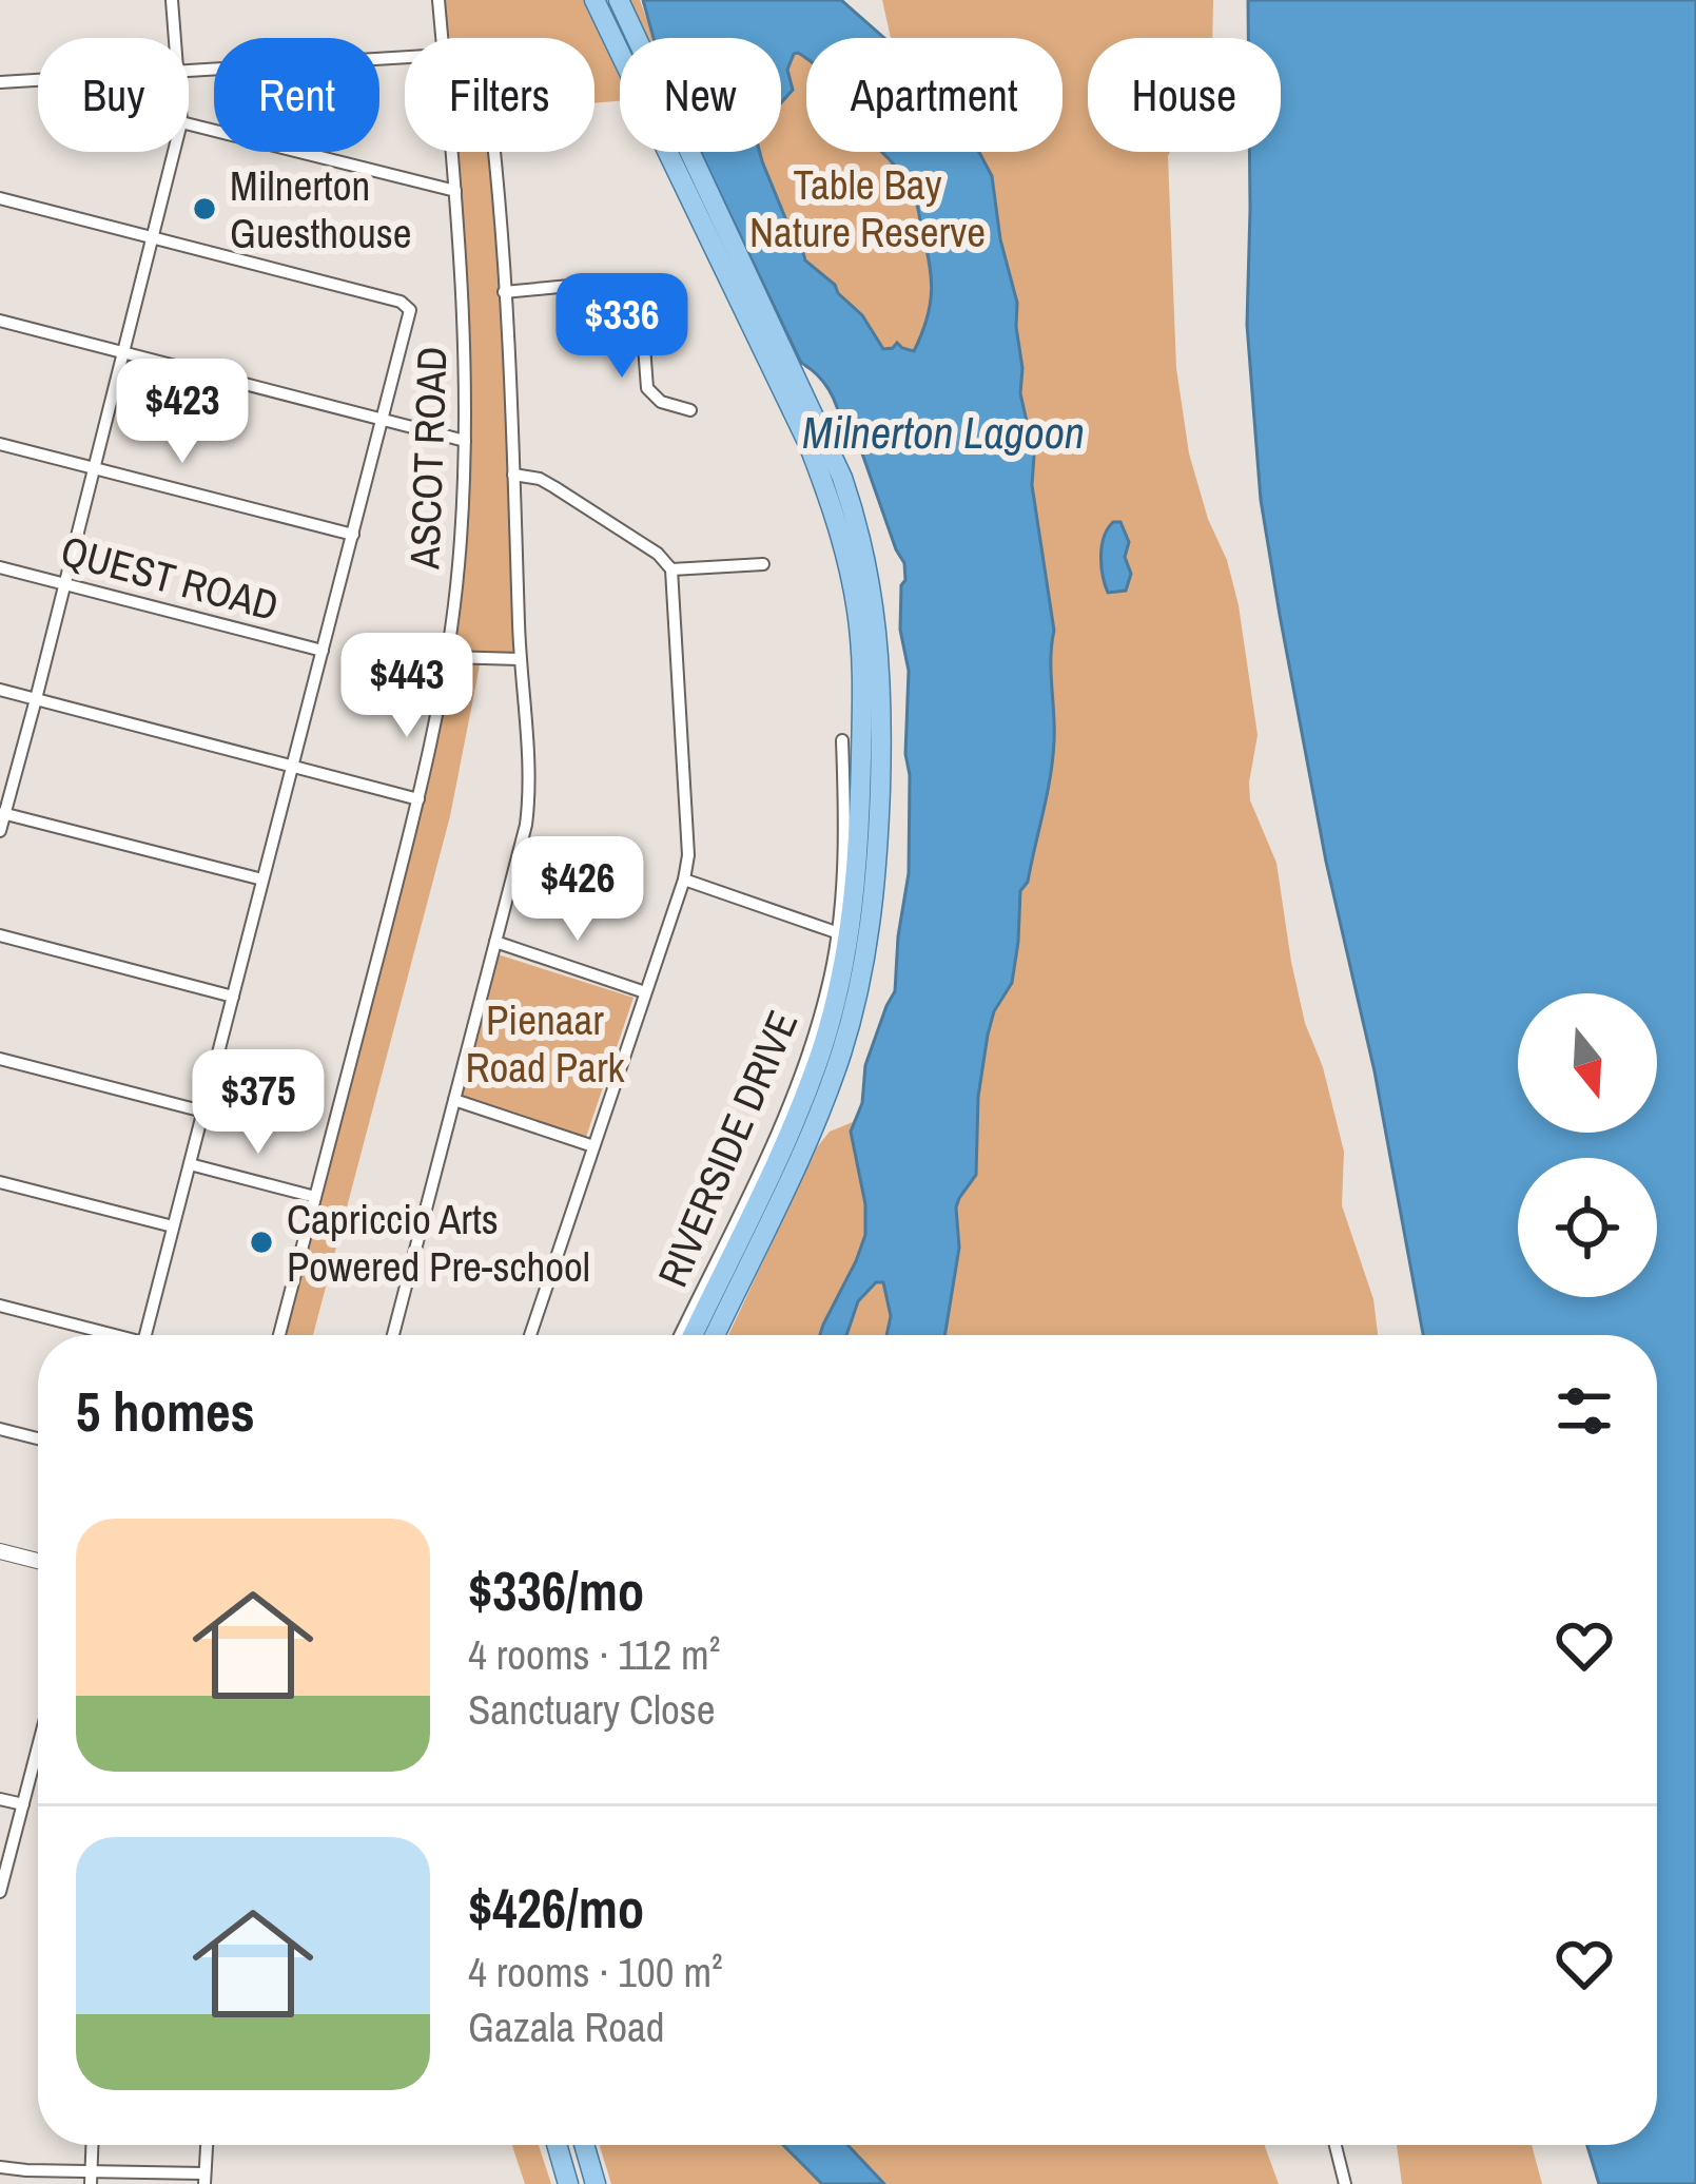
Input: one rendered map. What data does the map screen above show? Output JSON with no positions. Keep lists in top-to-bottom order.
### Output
{
  "streets": {
    "street": ["ASCOT ROAD", "QUEST ROAD", "RIVERSIDE DRIVE"]
  },
  "water": ["Milnerton Lagoon"],
  "parks": ["Table Bay Nature Reserve", "Pienaar Road Park"],
  "places": ["Milnerton Guesthouse", "Capriccio Arts Powered Pre-school"],
  "north": "bottom",
  "page": {
    "chip": [
      "Buy",
      "Rent",
      "Filters",
      "New",
      "Apartment",
      "House"
    ],
    "price": [
      "$336",
      "$423",
      "$443",
      "$426",
      "$375"
    ],
    "heading": "5 homes",
    "list": [
      {
        "name": "$336/mo",
        "note": "4 rooms · 112 m² · Sanctuary Close"
      },
      {
        "name": "$426/mo",
        "note": "4 rooms · 100 m² · Gazala Road"
      }
    ]
  }
}
